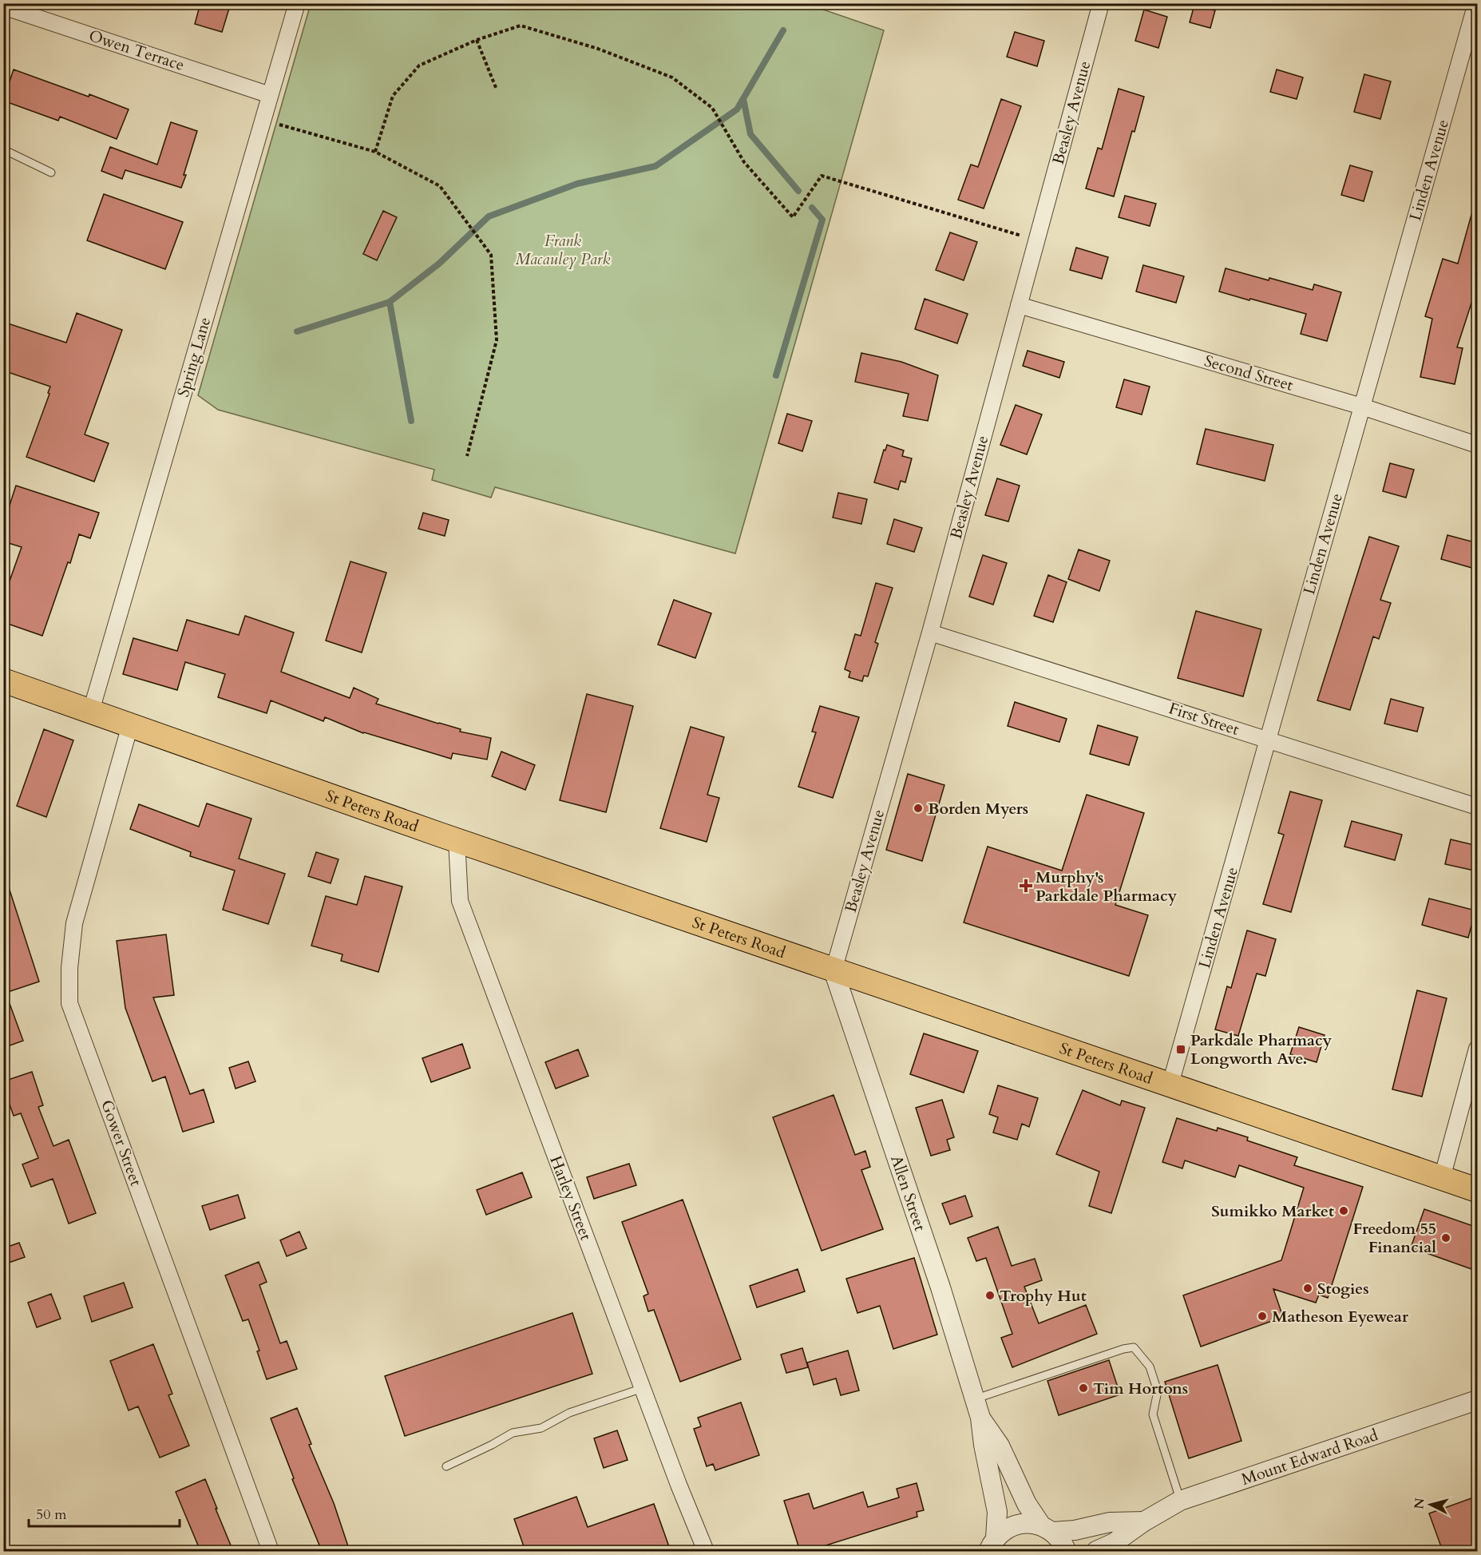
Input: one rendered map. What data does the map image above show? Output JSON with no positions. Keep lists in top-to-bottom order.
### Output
{
  "streets": {
    "main road": ["St Peters Road"],
    "street": [
      "Owen Terrace",
      "Beasley Avenue",
      "Linden Avenue",
      "Spring Lane",
      "Second Street",
      "First Street",
      "Gower Street",
      "Allen Street",
      "Harley Street",
      "Mount Edward Road"
    ]
  },
  "crossings": [
    ["Owen Terrace", "Spring Lane"],
    ["Beasley Avenue", "Second Street"],
    ["Beasley Avenue", "First Street"],
    ["Beasley Avenue", "St Peters Road"],
    ["Beasley Avenue", "Allen Street"],
    ["Linden Avenue", "Second Street"],
    ["Linden Avenue", "First Street"],
    ["Linden Avenue", "St Peters Road"],
    ["Spring Lane", "St Peters Road"],
    ["St Peters Road", "Gower Street"],
    ["St Peters Road", "Allen Street"],
    ["St Peters Road", "Harley Street"],
    ["Allen Street", "Mount Edward Road"]
  ],
  "parks": ["Frank Macauley Park"],
  "places": {
    "other": [
      "Borden Myers",
      "Sumikko Market",
      "Freedom 55 Financial",
      "Stogies",
      "Trophy Hut",
      "Matheson Eyewear",
      "Tim Hortons"
    ],
    "health": ["Murphy's Parkdale Pharmacy"],
    "transit": ["Parkdale Pharmacy Longworth Ave."]
  },
  "scale_bar": "50 m",
  "north": "left"
}
